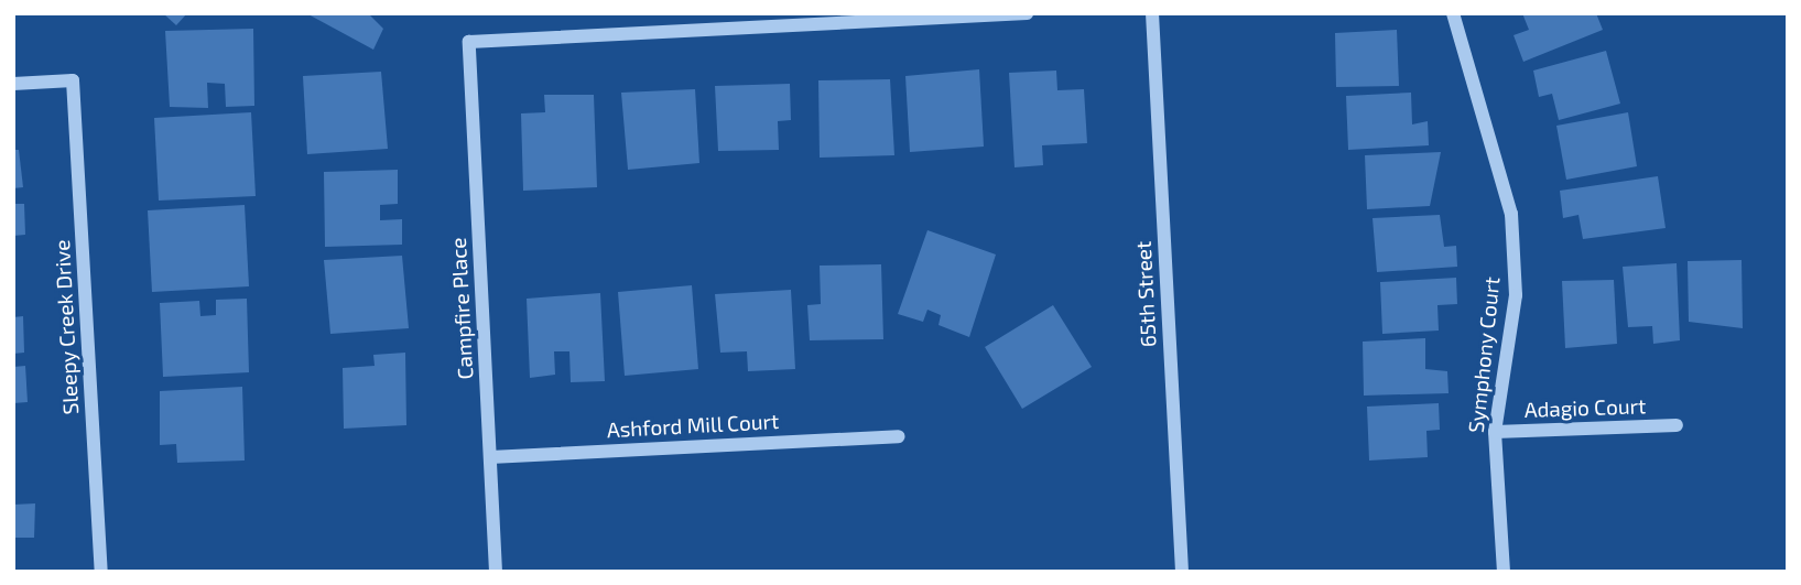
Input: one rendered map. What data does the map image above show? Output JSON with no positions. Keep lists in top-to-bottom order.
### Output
{
  "streets": {
    "street": [
      "65th Street",
      "Campfire Place",
      "Sleepy Creek Drive",
      "Symphony Court",
      "Adagio Court",
      "Ashford Mill Court"
    ]
  },
  "crossings": [
    ["Campfire Place", "Ashford Mill Court"],
    ["Symphony Court", "Adagio Court"]
  ]
}
